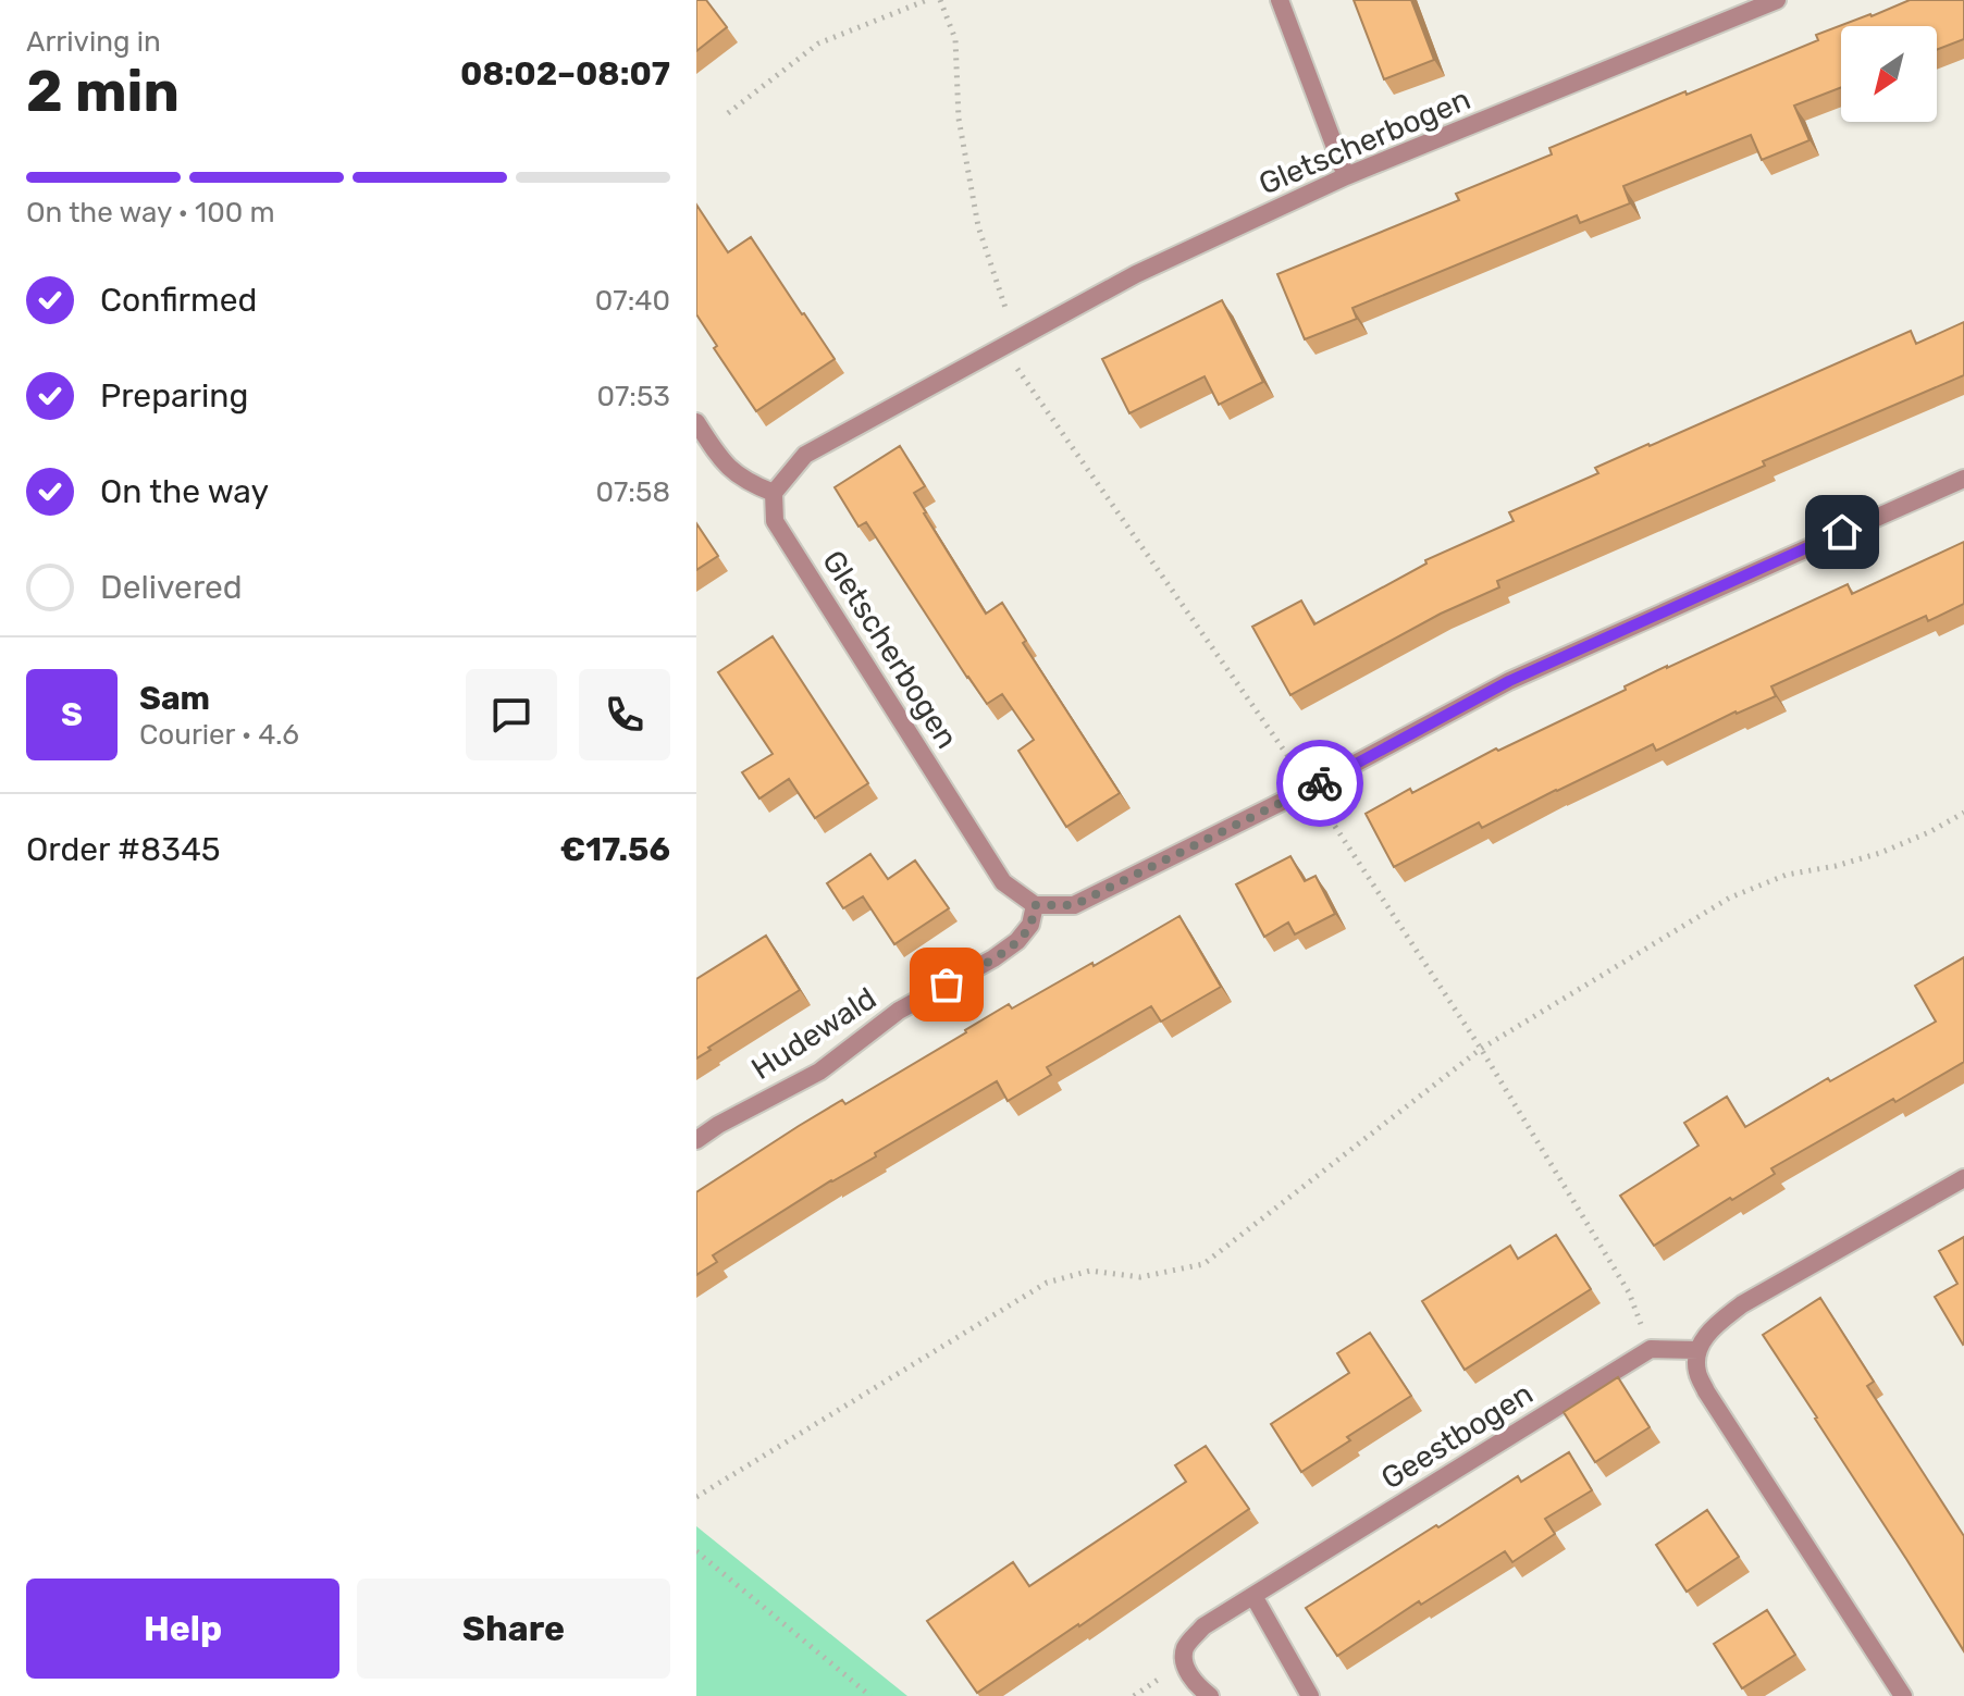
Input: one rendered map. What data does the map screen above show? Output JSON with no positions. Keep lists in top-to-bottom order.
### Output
{
  "streets": {
    "street": ["Gletscherbogen", "Hudewald", "Geestbogen"]
  },
  "crossings": [
    ["Gletscherbogen", "Hudewald"]
  ],
  "north": "bottom left",
  "page": {
    "heading": ["2 min", "Arriving in", "08:02–08:07"],
    "panel": [
      "Sam",
      "Courier · 4.6",
      "Order #8345",
      "€17.56"
    ],
    "bar": "On the way · 100 m",
    "list": [
      ["Confirmed", "07:40"],
      ["Preparing", "07:53"],
      ["On the way", "07:58"],
      "Delivered"
    ],
    "round": "S",
    "buttons": ["Help", "Share"]
  }
}
